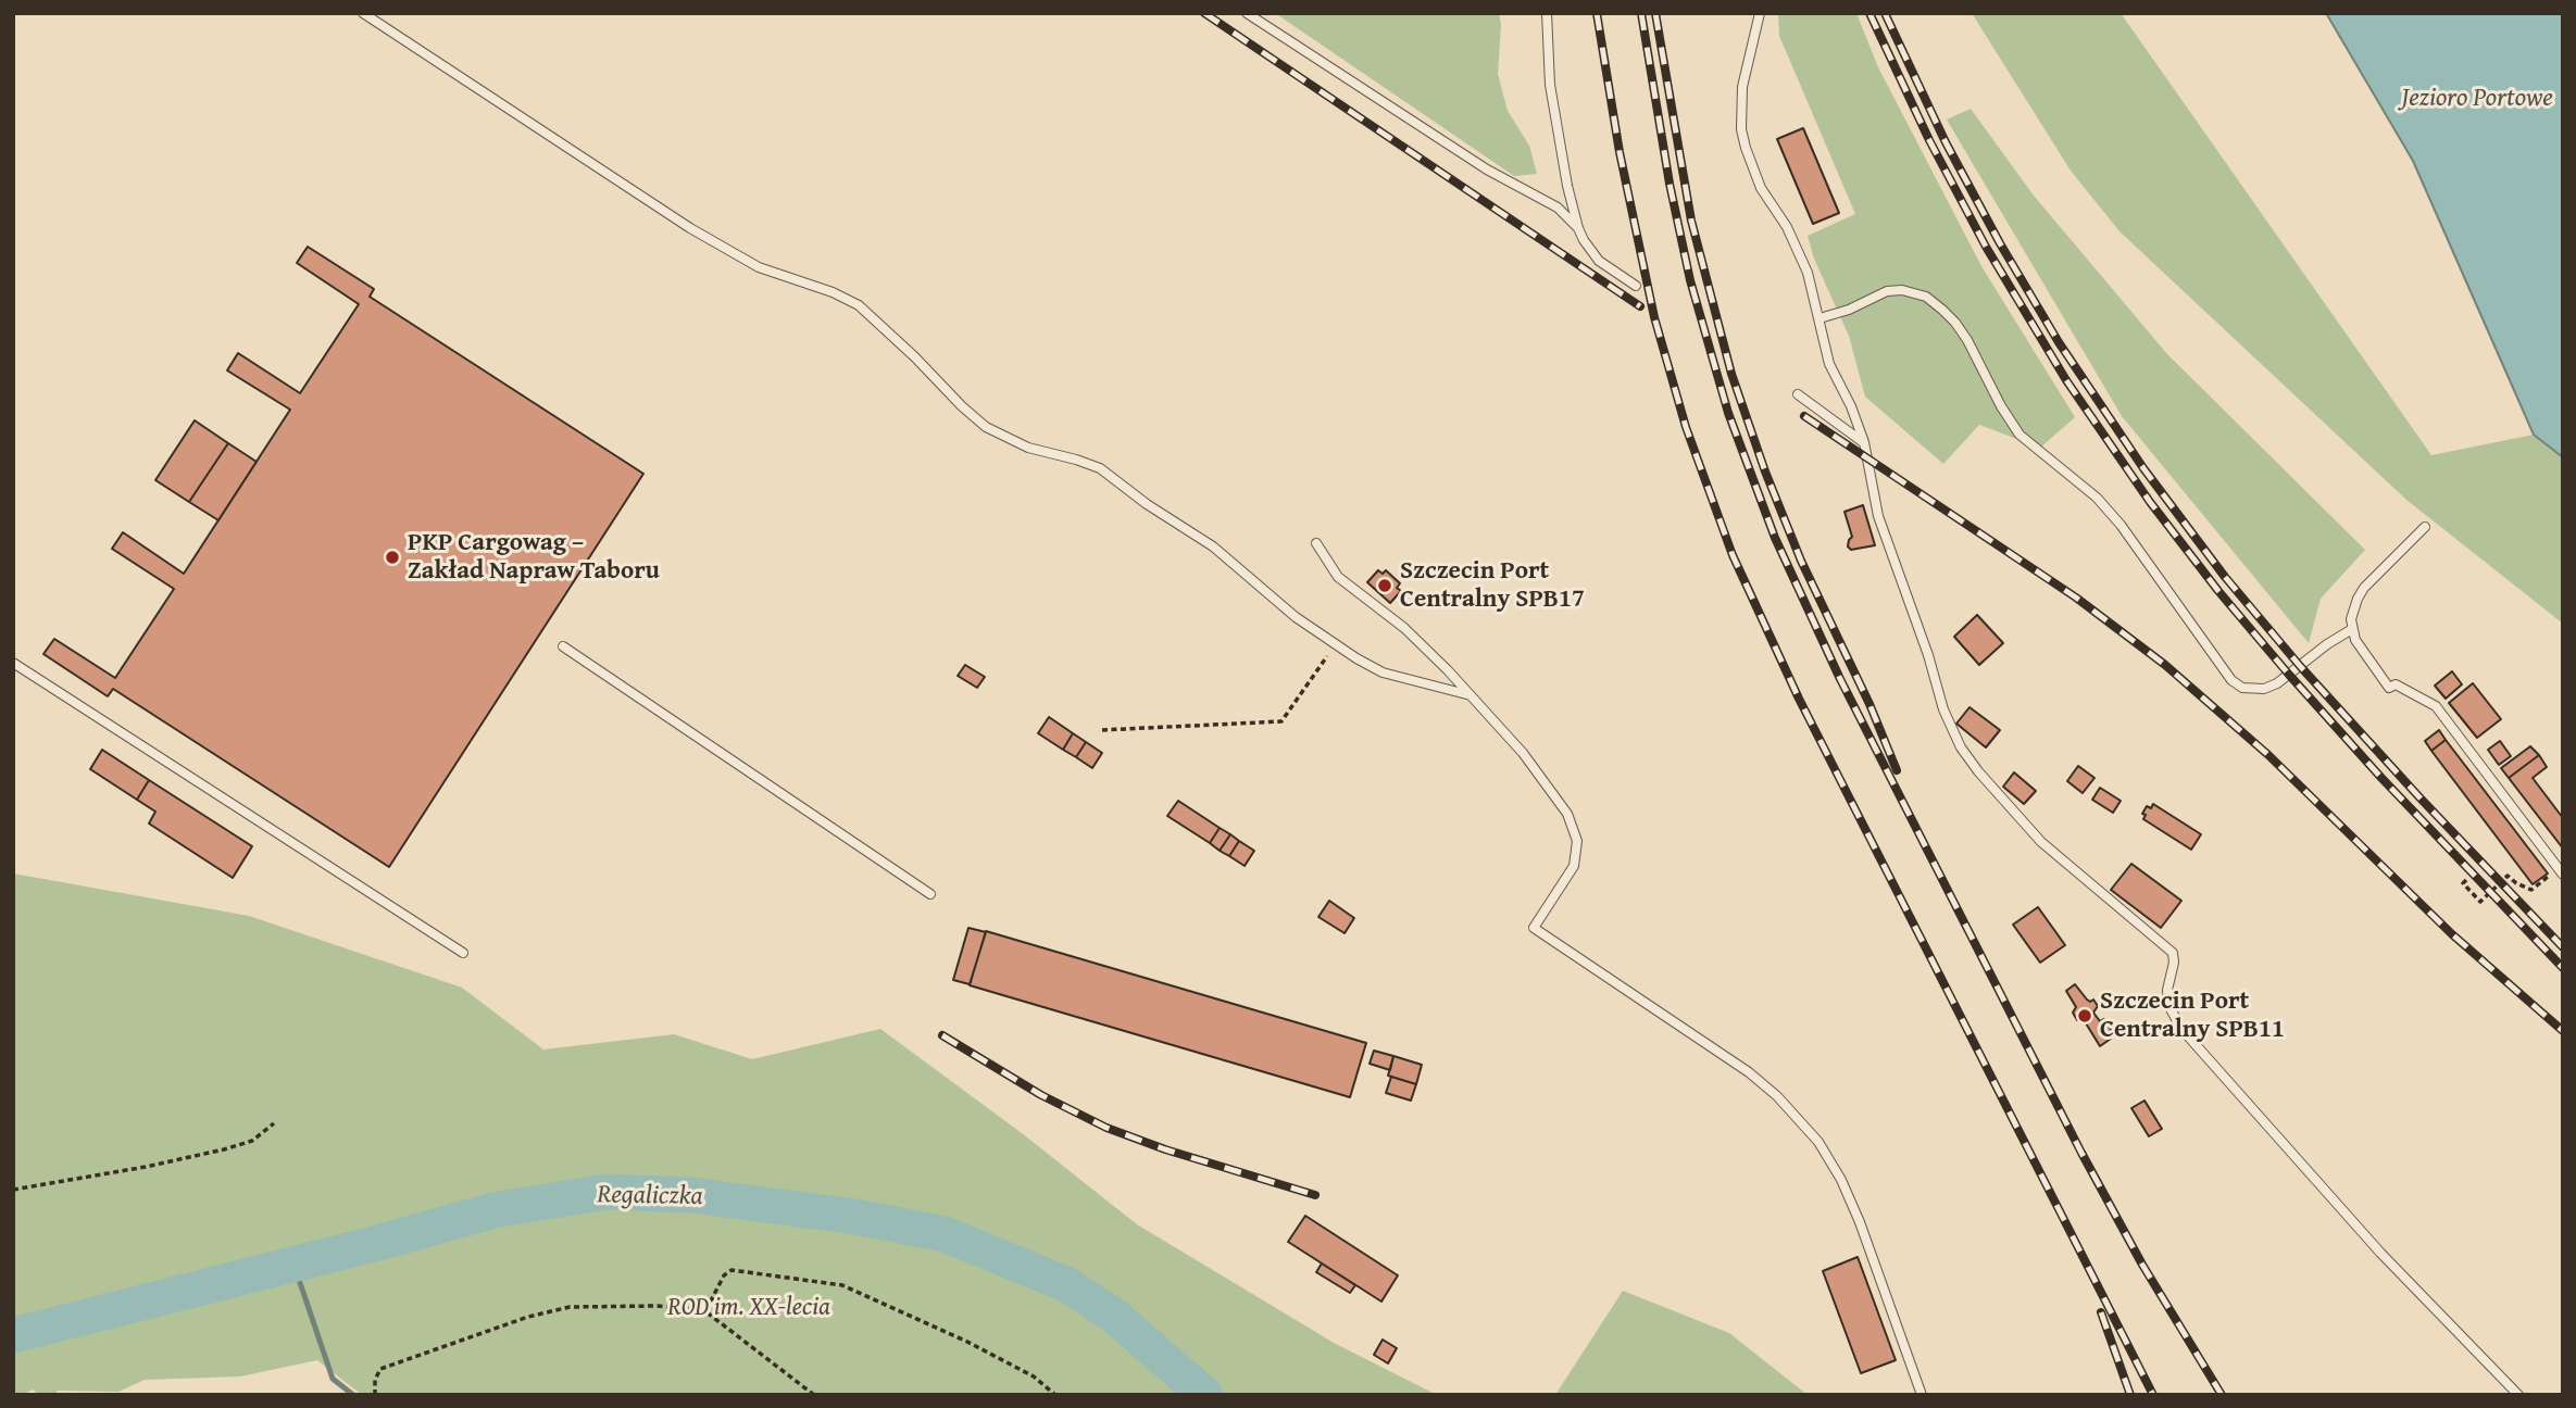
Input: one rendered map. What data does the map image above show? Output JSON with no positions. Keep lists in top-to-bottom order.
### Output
{
  "water": ["Jezioro Portowe", "Regaliczka"],
  "parks": ["ROD im. XX-lecia"],
  "places": ["PKP Cargowag – Zakład Napraw Taboru", "Szczecin Port Centralny SPB17", "Szczecin Port Centralny SPB11"]
}
